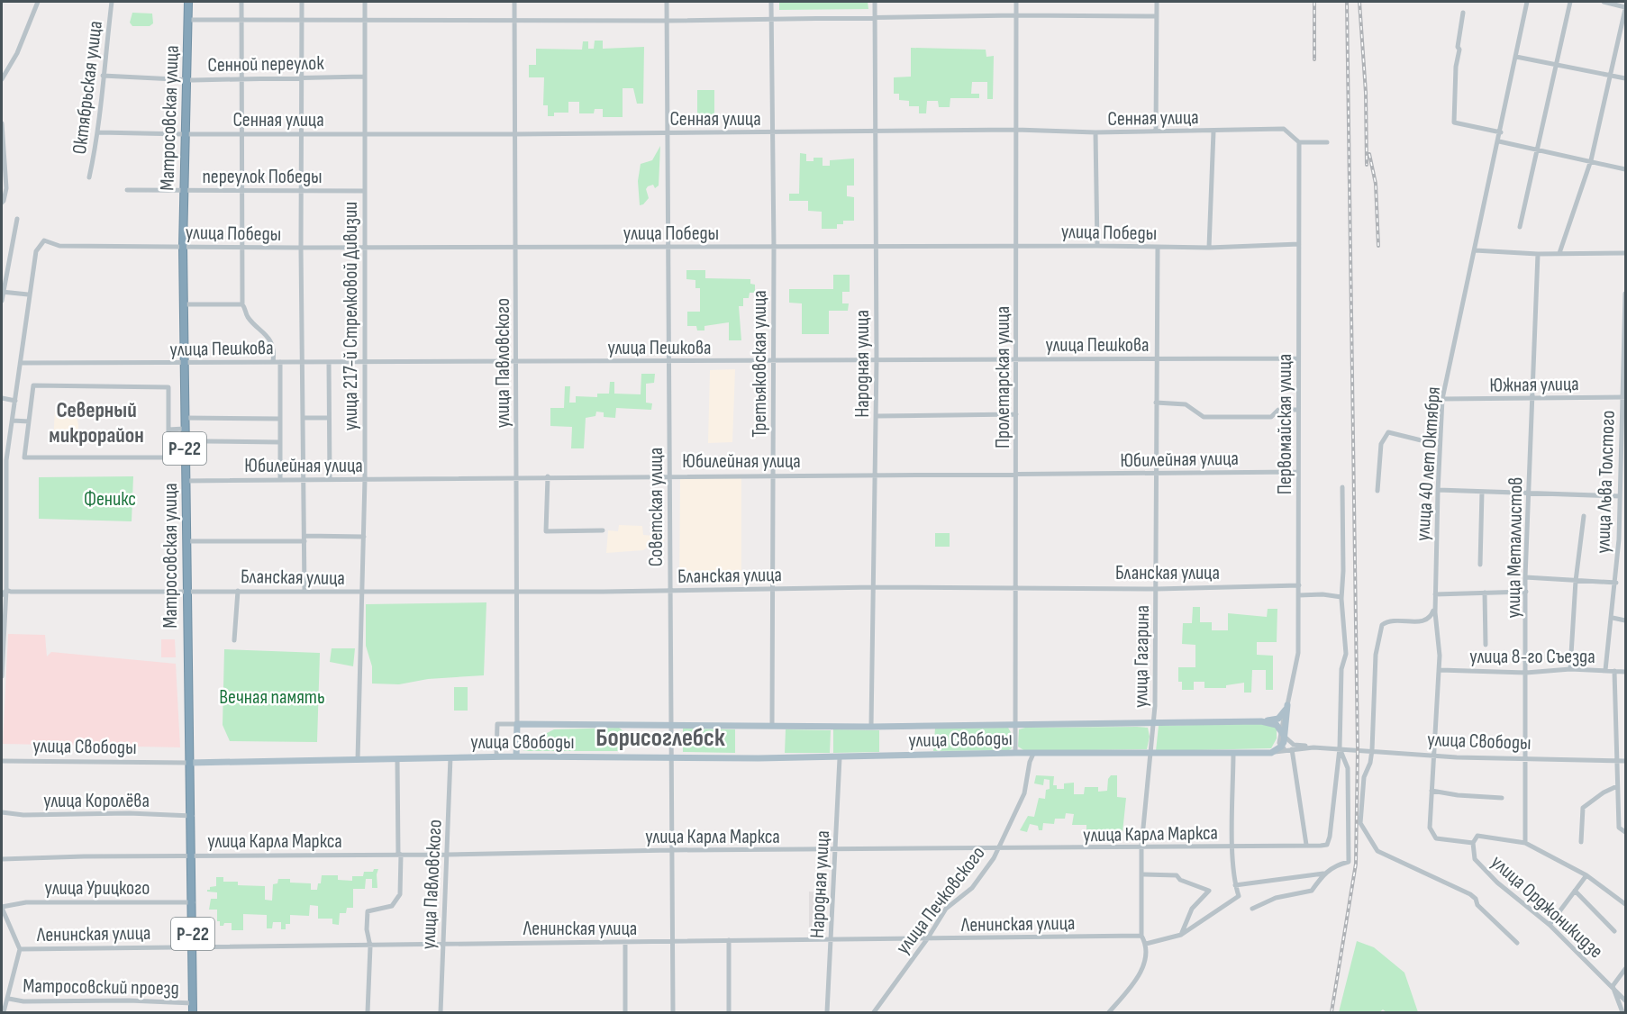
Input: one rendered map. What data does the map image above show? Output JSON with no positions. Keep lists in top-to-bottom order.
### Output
{
  "streets": {
    "highway": ["Матросовская улица", "Р-22"],
    "main road": ["улица Свободы"],
    "street": [
      "Сенной переулок",
      "Октябрьская улица",
      "Сенная улица",
      "переулок Победы",
      "улица Победы",
      "улица 217-й Стрелковой Дивизии",
      "улица Пешкова",
      "улица Павловского",
      "Третьяковская улица",
      "Народная улица",
      "Пролетарская улица",
      "Южная улица",
      "Первомайская улица",
      "Юбилейная улица",
      "улица 40 лет Октября",
      "улица Льва Толстого",
      "Советская улица",
      "улица Металлистов",
      "Бланская улица",
      "улица 8-го Съезда",
      "улица Гагарина",
      "улица Королёва",
      "улица Карла Маркса",
      "улица Урицкого",
      "улица Печковского",
      "улица Орджоникидзе",
      "Ленинская улица",
      "Матросовский проезд"
    ]
  },
  "crossings": [
    ["Сенной переулок", "Октябрьская улица"],
    ["Сенной переулок", "Матросовская улица"],
    ["Сенной переулок", "улица 217-й Стрелковой Дивизии"],
    ["Октябрьская улица", "Сенная улица"],
    ["Сенная улица", "Матросовская улица"],
    ["Сенная улица", "улица 217-й Стрелковой Дивизии"],
    ["Сенная улица", "улица Павловского"],
    ["Сенная улица", "Третьяковская улица"],
    ["Сенная улица", "Народная улица"],
    ["Сенная улица", "Пролетарская улица"],
    ["Сенная улица", "Первомайская улица"],
    ["Сенная улица", "Советская улица"],
    ["Матросовская улица", "переулок Победы"],
    ["Матросовская улица", "улица Победы"],
    ["Матросовская улица", "улица Пешкова"],
    ["Матросовская улица", "Юбилейная улица"],
    ["Матросовская улица", "Бланская улица"],
    ["Матросовская улица", "улица Свободы"],
    ["Матросовская улица", "улица Королёва"],
    ["Матросовская улица", "улица Карла Маркса"],
    ["Матросовская улица", "улица Урицкого"],
    ["Матросовская улица", "Ленинская улица"],
    ["Матросовская улица", "Матросовский проезд"],
    ["переулок Победы", "улица 217-й Стрелковой Дивизии"],
    ["улица Победы", "улица 217-й Стрелковой Дивизии"],
    ["улица Победы", "улица Павловского"],
    ["улица Победы", "Третьяковская улица"],
    ["улица Победы", "Народная улица"],
    ["улица Победы", "Пролетарская улица"],
    ["улица Победы", "Первомайская улица"],
    ["улица Победы", "Советская улица"],
    ["улица Победы", "улица Гагарина"],
    ["улица 217-й Стрелковой Дивизии", "улица Пешкова"],
    ["улица 217-й Стрелковой Дивизии", "Юбилейная улица"],
    ["улица 217-й Стрелковой Дивизии", "Бланская улица"],
    ["улица 217-й Стрелковой Дивизии", "улица Свободы"],
    ["улица Пешкова", "улица Павловского"],
    ["улица Пешкова", "Третьяковская улица"],
    ["улица Пешкова", "Народная улица"],
    ["улица Пешкова", "Пролетарская улица"],
    ["улица Пешкова", "Первомайская улица"],
    ["улица Пешкова", "Советская улица"],
    ["улица Пешкова", "улица Гагарина"],
    ["улица Павловского", "Юбилейная улица"],
    ["улица Павловского", "Бланская улица"],
    ["улица Павловского", "улица Свободы"],
    ["улица Павловского", "улица Карла Маркса"],
    ["улица Павловского", "Ленинская улица"],
    ["Третьяковская улица", "Юбилейная улица"],
    ["Третьяковская улица", "Бланская улица"],
    ["Третьяковская улица", "улица Свободы"],
    ["Народная улица", "Юбилейная улица"],
    ["Народная улица", "Бланская улица"],
    ["Народная улица", "улица Свободы"],
    ["Народная улица", "улица Карла Маркса"],
    ["Народная улица", "Ленинская улица"],
    ["Пролетарская улица", "Юбилейная улица"],
    ["Пролетарская улица", "Бланская улица"],
    ["Пролетарская улица", "улица Свободы"],
    ["Южная улица", "улица 40 лет Октября"],
    ["Южная улица", "улица Льва Толстого"],
    ["Южная улица", "улица Металлистов"],
    ["Первомайская улица", "Юбилейная улица"],
    ["Первомайская улица", "Бланская улица"],
    ["Первомайская улица", "улица Свободы"],
    ["Юбилейная улица", "Советская улица"],
    ["Юбилейная улица", "улица Гагарина"],
    ["улица 40 лет Октября", "улица 8-го Съезда"],
    ["улица 40 лет Октября", "улица Свободы"],
    ["улица 40 лет Октября", "улица Орджоникидзе"],
    ["улица Льва Толстого", "улица 8-го Съезда"],
    ["Советская улица", "Бланская улица"],
    ["Советская улица", "улица Свободы"],
    ["Советская улица", "улица Карла Маркса"],
    ["Советская улица", "Ленинская улица"],
    ["улица Металлистов", "улица 8-го Съезда"],
    ["улица Металлистов", "улица Свободы"],
    ["Бланская улица", "улица Гагарина"],
    ["улица Гагарина", "улица Свободы"],
    ["улица Гагарина", "улица Карла Маркса"],
    ["улица Гагарина", "Ленинская улица"],
    ["улица Свободы", "улица Карла Маркса"],
    ["улица Свободы", "улица Печковского"],
    ["улица Карла Маркса", "улица Печковского"],
    ["улица Печковского", "Ленинская улица"]
  ],
  "districts": ["Северный микрорайон", "Борисоглебск"],
  "parks": ["Феникс", "Вечная память"]
}
